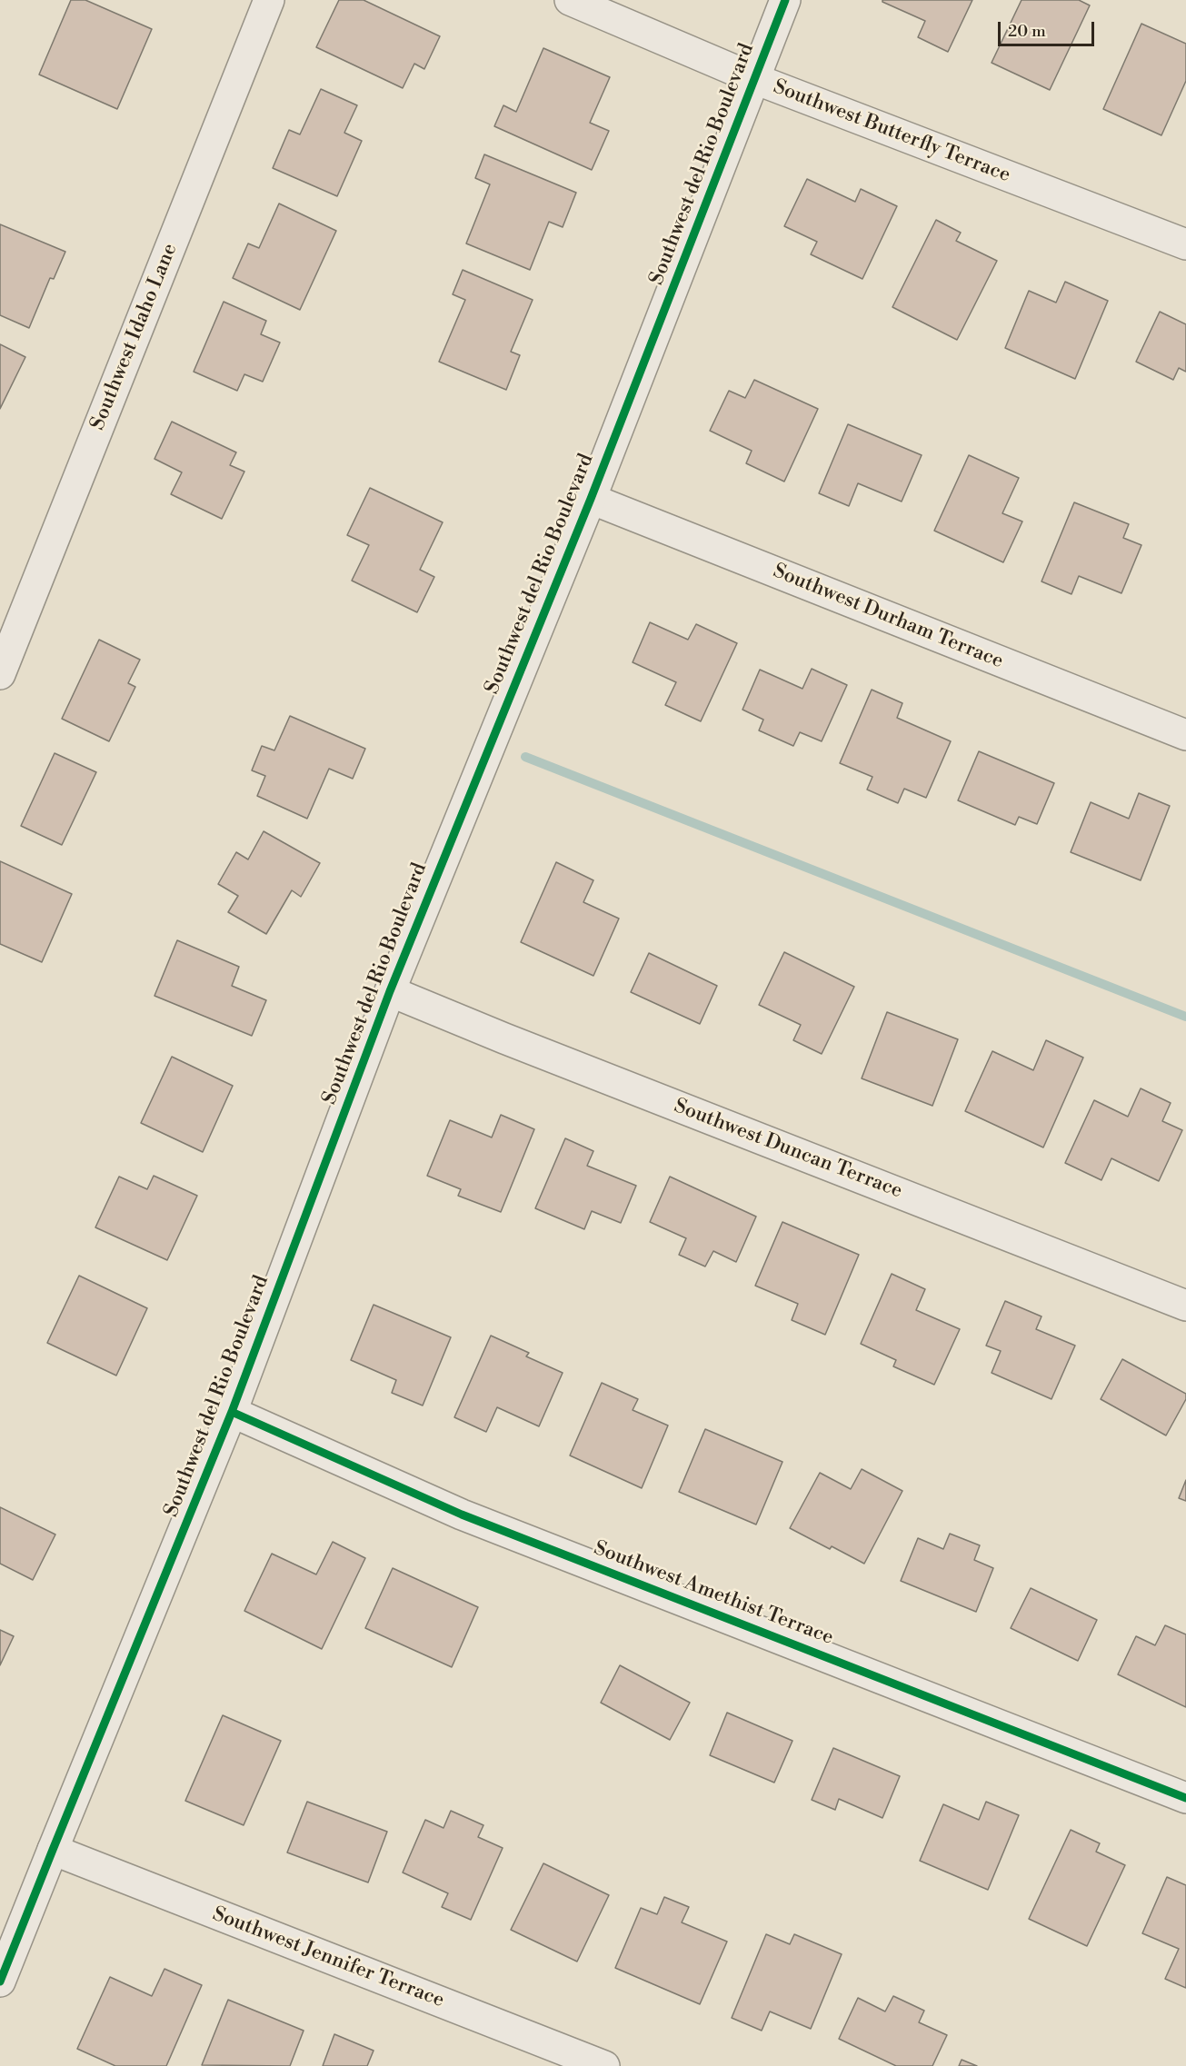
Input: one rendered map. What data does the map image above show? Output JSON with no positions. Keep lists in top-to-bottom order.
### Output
{
  "streets": {
    "street": [
      "Southwest Butterfly Terrace",
      "Southwest del Rio Boulevard",
      "Southwest Idaho Lane",
      "Southwest Durham Terrace",
      "Southwest Duncan Terrace",
      "Southwest Amethist Terrace",
      "Southwest Jennifer Terrace"
    ]
  },
  "crossings": [
    ["Southwest Butterfly Terrace", "Southwest del Rio Boulevard"],
    ["Southwest del Rio Boulevard", "Southwest Durham Terrace"],
    ["Southwest del Rio Boulevard", "Southwest Duncan Terrace"],
    ["Southwest del Rio Boulevard", "Southwest Amethist Terrace"],
    ["Southwest del Rio Boulevard", "Southwest Jennifer Terrace"]
  ],
  "scale_bar": "20 m"
}
